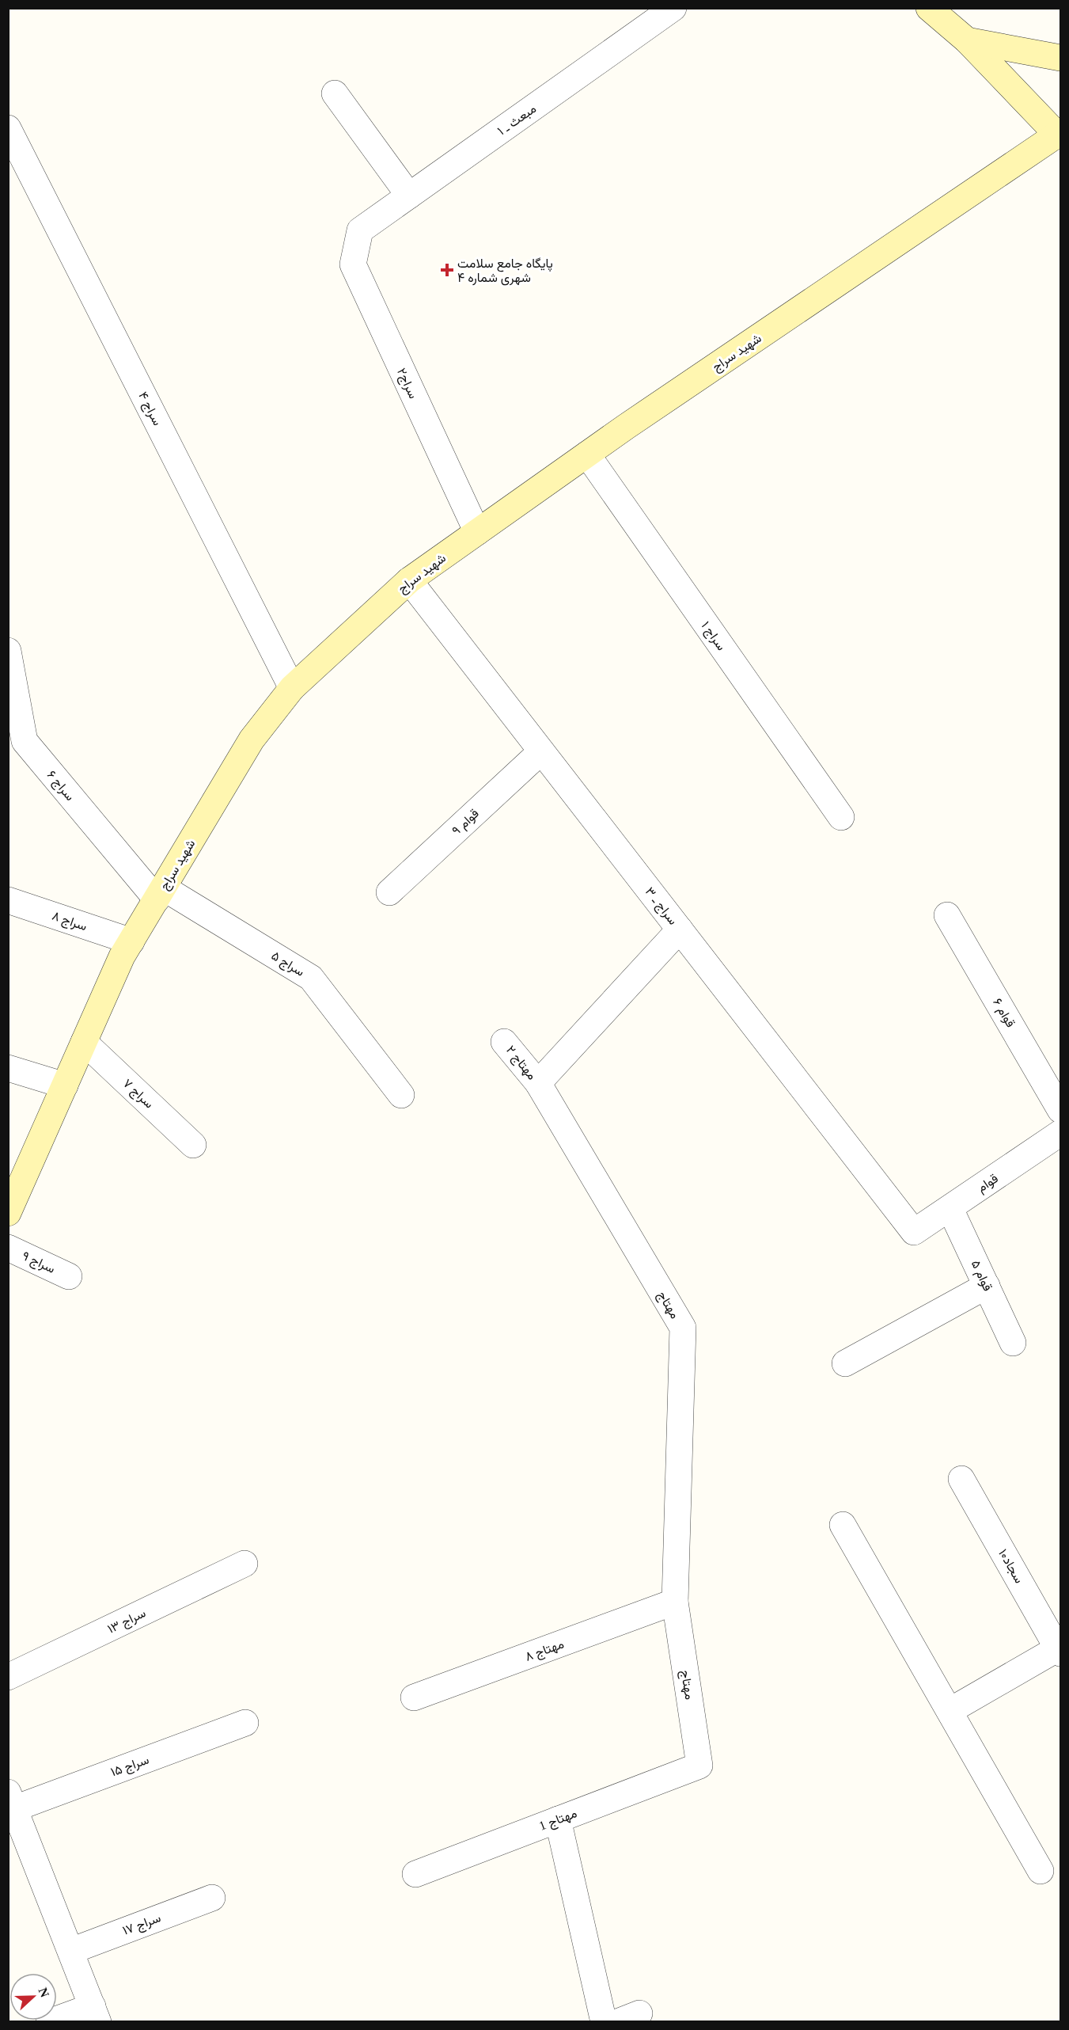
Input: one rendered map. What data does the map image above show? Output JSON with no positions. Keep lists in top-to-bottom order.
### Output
{
  "streets": {
    "street": [
      "مبعث ـ ۱",
      "شهید سراج",
      "سراج۲",
      "سراج ۴",
      "سراج ۱",
      "سراج ۶",
      "قوام ۹",
      "سراج ـ ۳",
      "سراج ۸",
      "سراج ۵",
      "قوام ۶",
      "مهتاج ۲",
      "سراج ۷",
      "قوام",
      "سراج ۹",
      "قوام ۵",
      "مهتاج",
      "سجاد۱۰",
      "سراج ۱۳",
      "مهتاج ۸",
      "سراج ۱۵",
      "مهتاج 1",
      "سراج ۱۷"
    ]
  },
  "crossings": [
    ["مبعث ـ ۱", "سراج۲"],
    ["شهید سراج", "سراج۲"],
    ["شهید سراج", "سراج ۴"],
    ["شهید سراج", "سراج ۱"],
    ["شهید سراج", "سراج ۶"],
    ["شهید سراج", "سراج ـ ۳"],
    ["شهید سراج", "سراج ۸"],
    ["شهید سراج", "سراج ۵"],
    ["شهید سراج", "سراج ۷"],
    ["سراج ۶", "سراج ۵"],
    ["قوام ۹", "سراج ـ ۳"],
    ["سراج ـ ۳", "قوام"],
    ["مهتاج ۲", "مهتاج"],
    ["قوام", "قوام ۵"],
    ["مهتاج", "مهتاج ۸"],
    ["مهتاج", "مهتاج 1"]
  ],
  "places": {
    "health": ["پایگاه جامع سلامت شهری شماره ۴"]
  },
  "north": "right"
}
